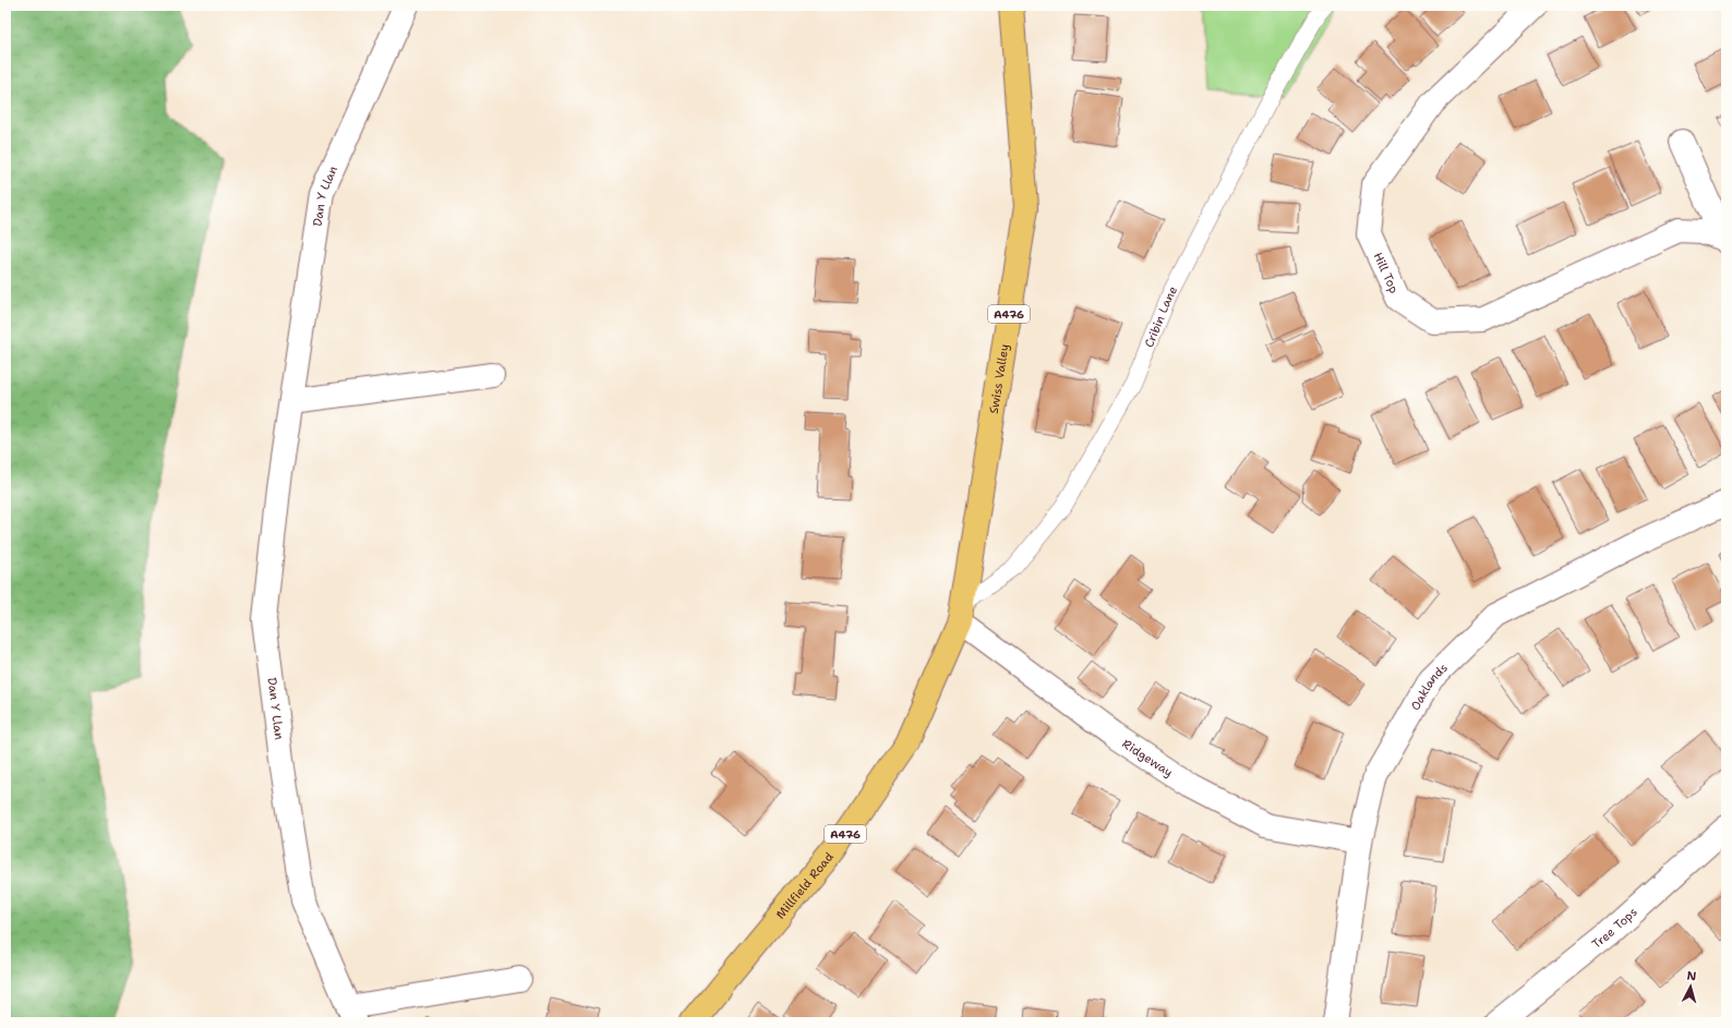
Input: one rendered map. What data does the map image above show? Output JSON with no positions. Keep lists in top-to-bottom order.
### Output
{
  "streets": {
    "main road": ["A476", "Swiss Valley", "Millfield Road"],
    "street": [
      "Dan Y Llan",
      "Hill Top",
      "Oaklands",
      "Ridgeway",
      "Tree Tops"
    ],
    "lane": ["Cribin Lane"]
  },
  "crossings": [
    ["Cribin Lane", "Swiss Valley"],
    ["Cribin Lane", "Ridgeway"],
    ["Cribin Lane", "Millfield Road"],
    ["Swiss Valley", "Ridgeway"],
    ["Swiss Valley", "Millfield Road"],
    ["Oaklands", "Ridgeway"],
    ["Ridgeway", "Millfield Road"]
  ],
  "north": "top"
}
